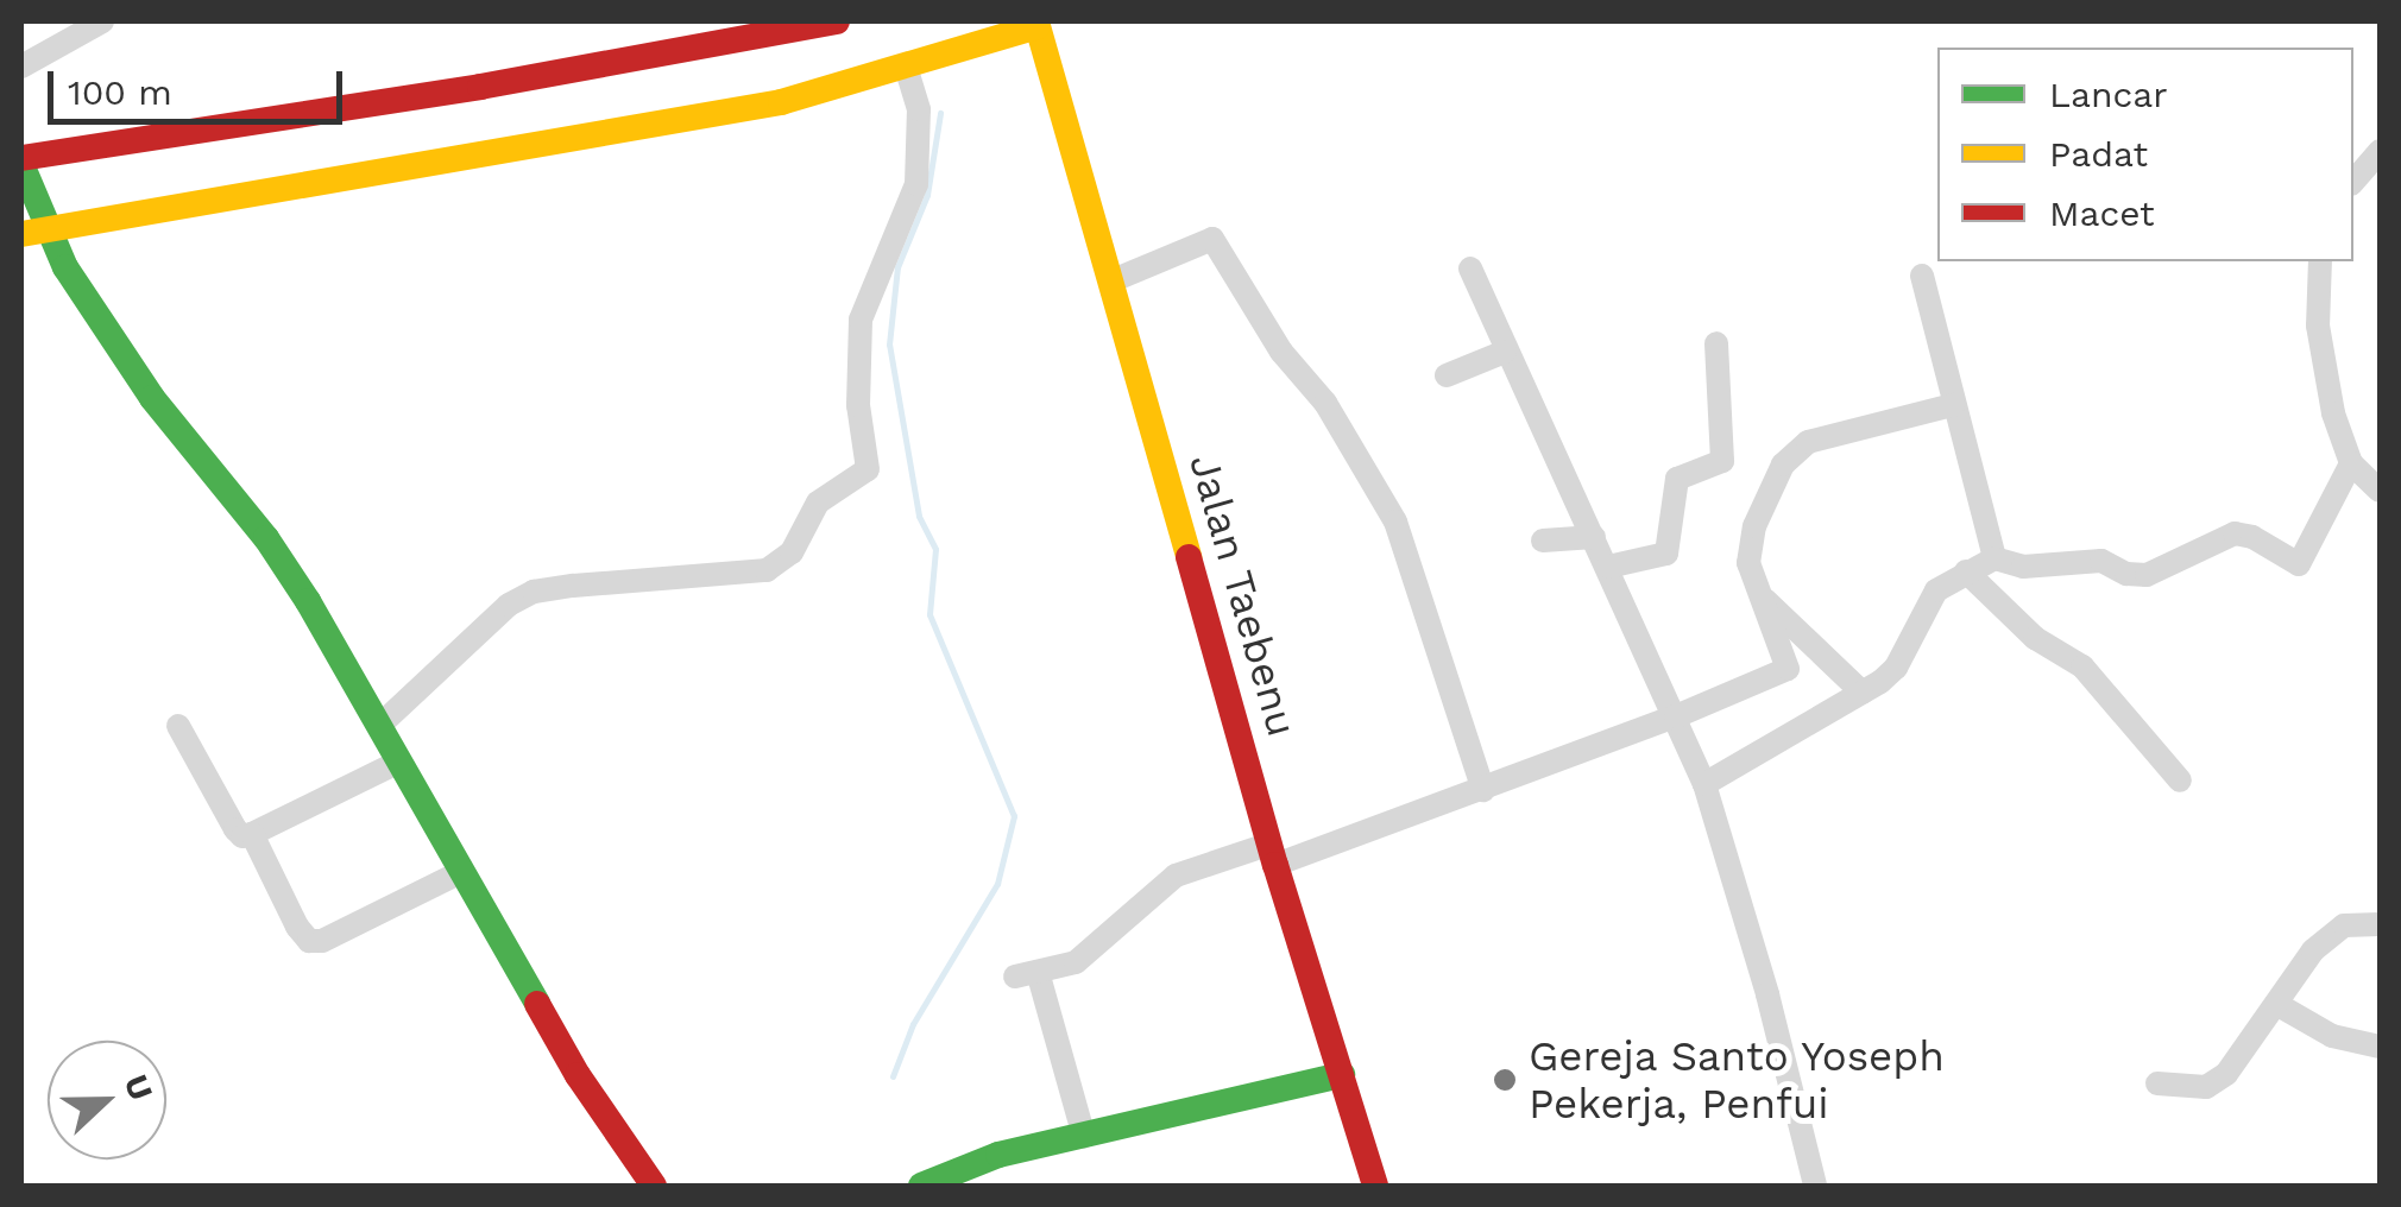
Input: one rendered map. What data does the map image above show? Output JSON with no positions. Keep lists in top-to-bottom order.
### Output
{
  "streets": {
    "main road": ["Jalan Taebenu"]
  },
  "places": ["Gereja Santo Yoseph Pekerja, Penfui"],
  "legend": ["Lancar", "Padat", "Macet"],
  "scale_bar": "100 m",
  "north": "right"
}
